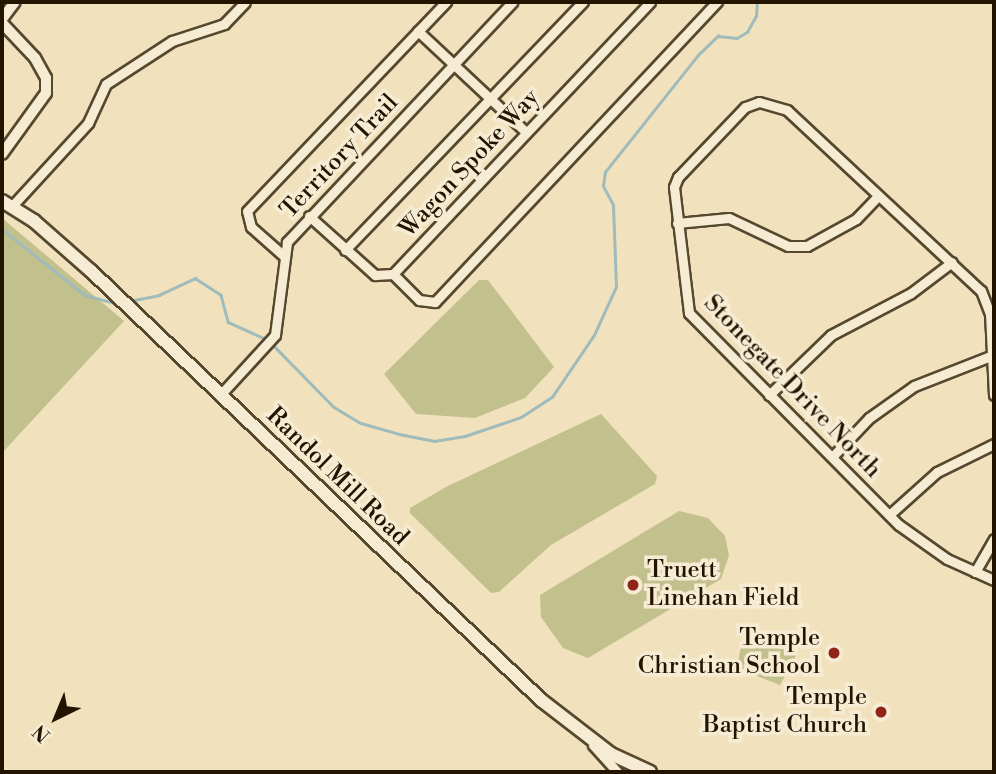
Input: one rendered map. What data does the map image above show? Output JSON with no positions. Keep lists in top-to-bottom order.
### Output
{
  "streets": {
    "main road": ["Randol Mill Road"],
    "street": ["Territory Trail", "Wagon Spoke Way", "Stonegate Drive North"]
  },
  "crossings": [
    ["Territory Trail", "Randol Mill Road"]
  ],
  "places": ["Truett Linehan Field", "Temple Christian School", "Temple Baptist Church"],
  "north": "bottom left"
}
